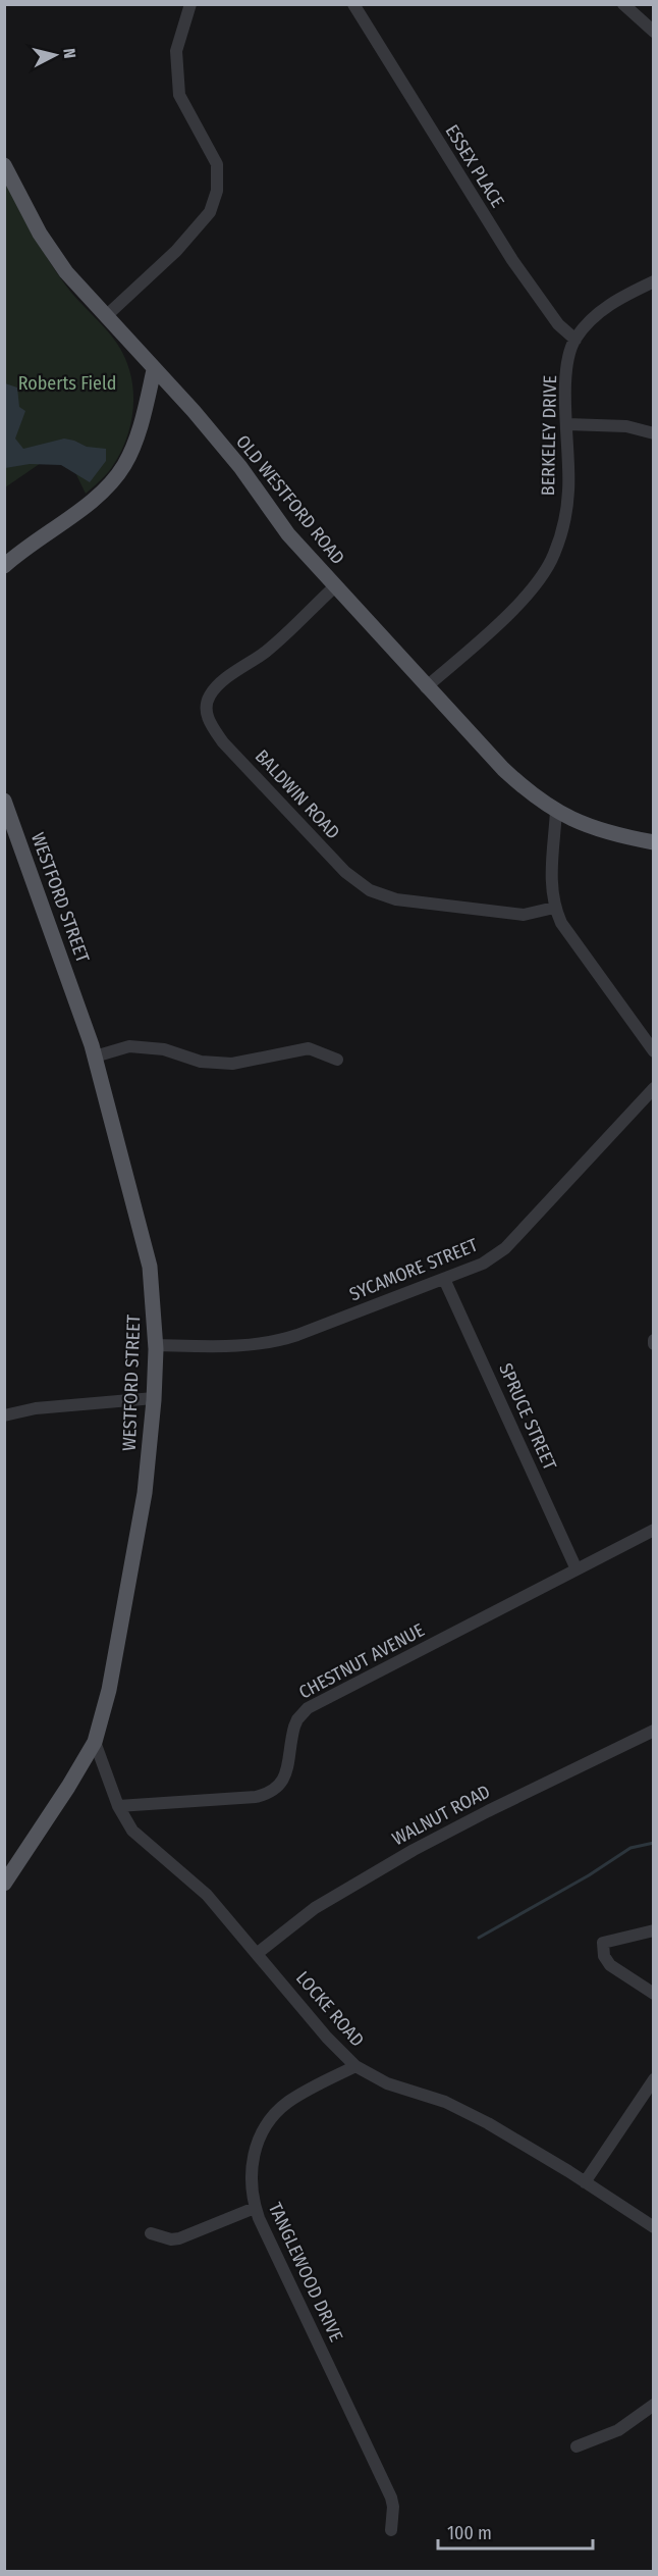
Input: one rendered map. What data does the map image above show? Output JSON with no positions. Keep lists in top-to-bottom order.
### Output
{
  "streets": {
    "main road": ["OLD WESTFORD ROAD", "WESTFORD STREET"],
    "street": [
      "ESSEX PLACE",
      "BERKELEY DRIVE",
      "BALDWIN ROAD",
      "SYCAMORE STREET",
      "SPRUCE STREET",
      "CHESTNUT AVENUE",
      "WALNUT ROAD",
      "LOCKE ROAD",
      "TANGLEWOOD DRIVE"
    ]
  },
  "crossings": [
    ["ESSEX PLACE", "BERKELEY DRIVE"],
    ["BERKELEY DRIVE", "OLD WESTFORD ROAD"],
    ["OLD WESTFORD ROAD", "BALDWIN ROAD"],
    ["WESTFORD STREET", "SYCAMORE STREET"],
    ["WESTFORD STREET", "LOCKE ROAD"],
    ["SYCAMORE STREET", "SPRUCE STREET"],
    ["SPRUCE STREET", "CHESTNUT AVENUE"],
    ["CHESTNUT AVENUE", "LOCKE ROAD"],
    ["WALNUT ROAD", "LOCKE ROAD"],
    ["LOCKE ROAD", "TANGLEWOOD DRIVE"]
  ],
  "parks": ["Roberts Field"],
  "scale_bar": "100 m",
  "north": "right"
}
